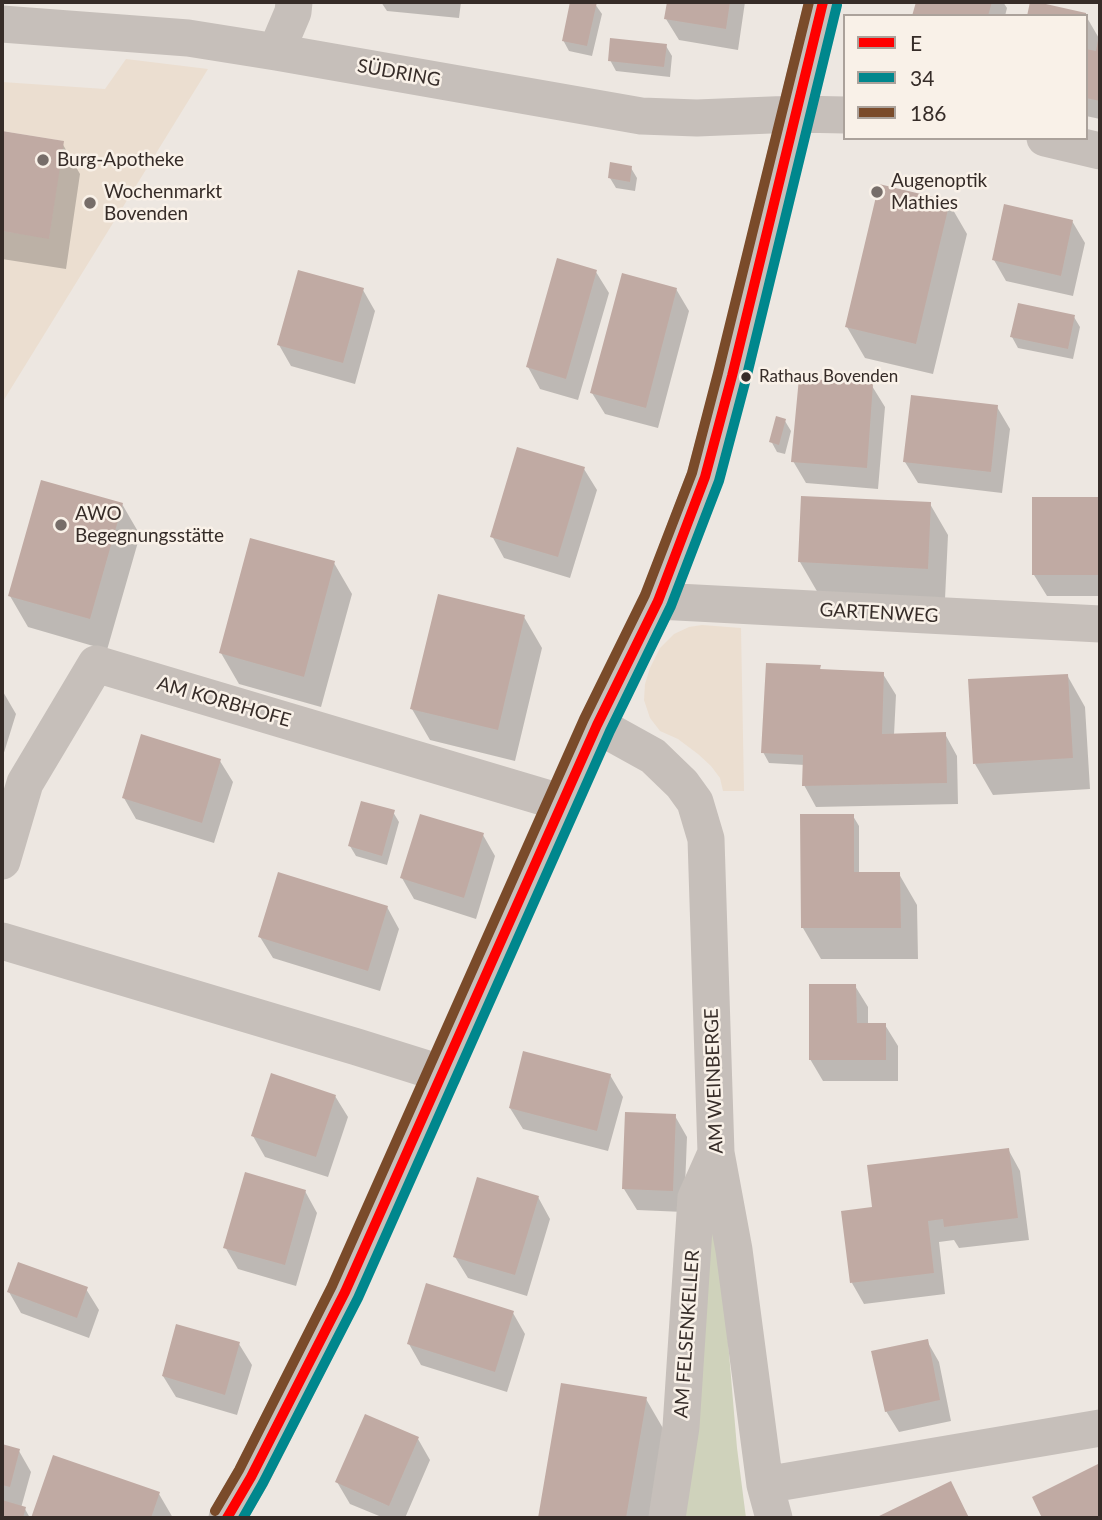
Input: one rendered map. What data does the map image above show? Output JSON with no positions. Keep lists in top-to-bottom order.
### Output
{
  "streets": {
    "street": [
      "SÜDRING",
      "GARTENWEG",
      "AM KORBHOFE",
      "AM WEINBERGE",
      "AM FELSENKELLER"
    ]
  },
  "crossings": [
    ["AM WEINBERGE", "AM FELSENKELLER"]
  ],
  "places": [
    "Burg-Apotheke",
    "Augenoptik Mathies",
    "Wochenmarkt Bovenden",
    "Rathaus Bovenden",
    "AWO Begegnungsstätte"
  ],
  "lines": ["transit line E", "transit line 186", "transit line 34"],
  "legend": ["E", "34", "186"]
}
